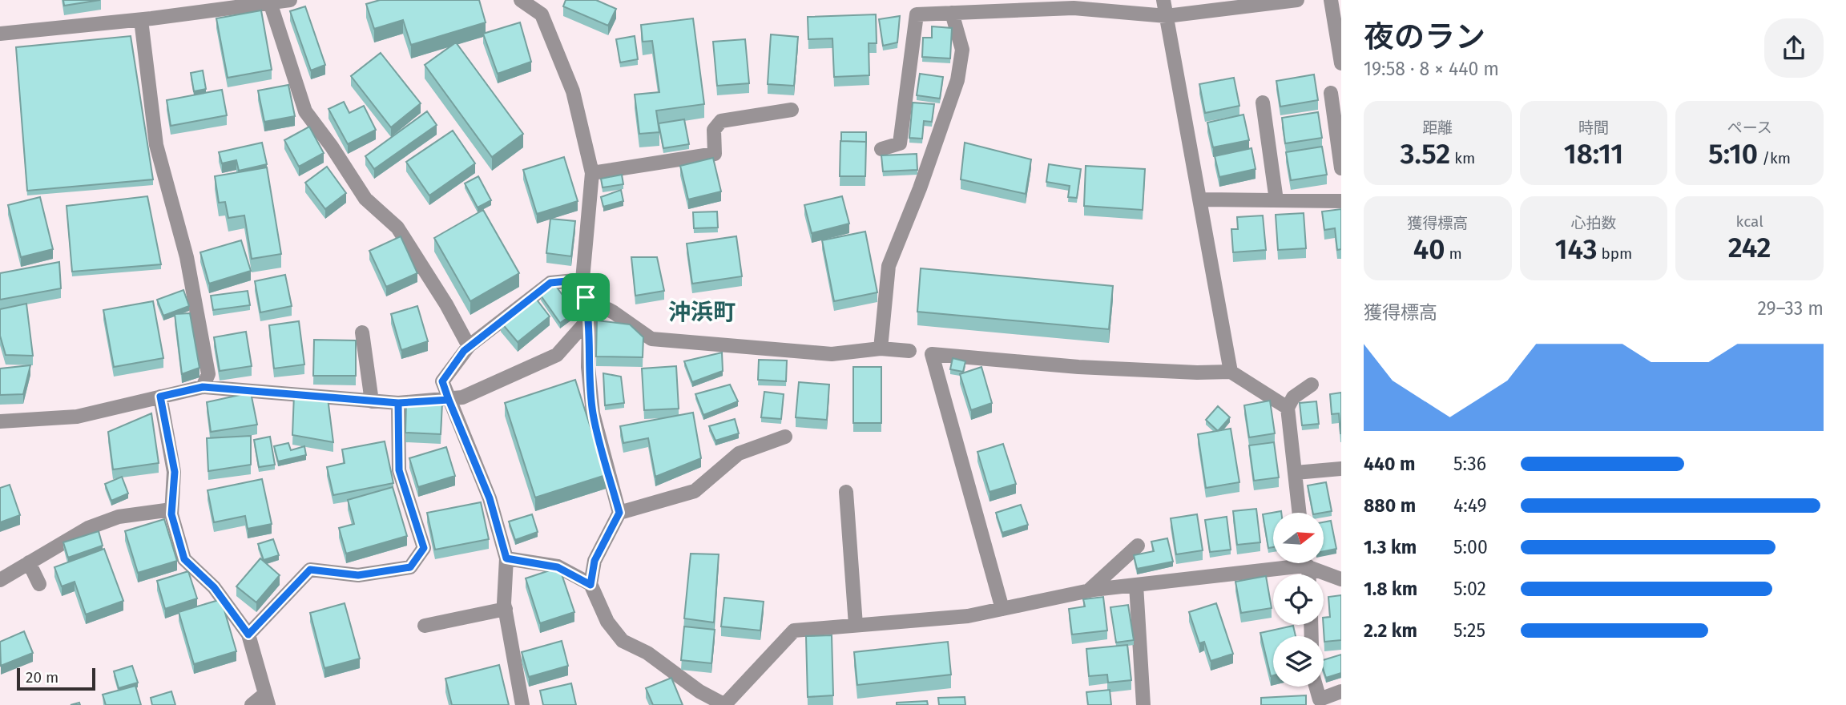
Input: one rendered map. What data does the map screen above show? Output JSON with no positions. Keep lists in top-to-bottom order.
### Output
{
  "districts": ["沖浜町"],
  "scale_bar": "20 m",
  "north": "right",
  "page": {
    "heading": ["夜のラン", "19:58 · 8 × 440 m"],
    "stats": [
      ["距離", "3.52 km"],
      ["時間", "18:11"],
      ["ペース", "5:10 /km"],
      ["獲得標高", "40 m"],
      ["心拍数", "143 bpm"],
      ["kcal", "242"]
    ],
    "chart": ["獲得標高", "29–33 m"],
    "list": [
      {
        "name": "440 m",
        "note": "5:36"
      },
      {
        "name": "880 m",
        "note": "4:49"
      },
      {
        "name": "1.3 km",
        "note": "5:00"
      },
      {
        "name": "1.8 km",
        "note": "5:02"
      },
      {
        "name": "2.2 km",
        "note": "5:25"
      }
    ],
    "scale": "20 m"
  }
}
